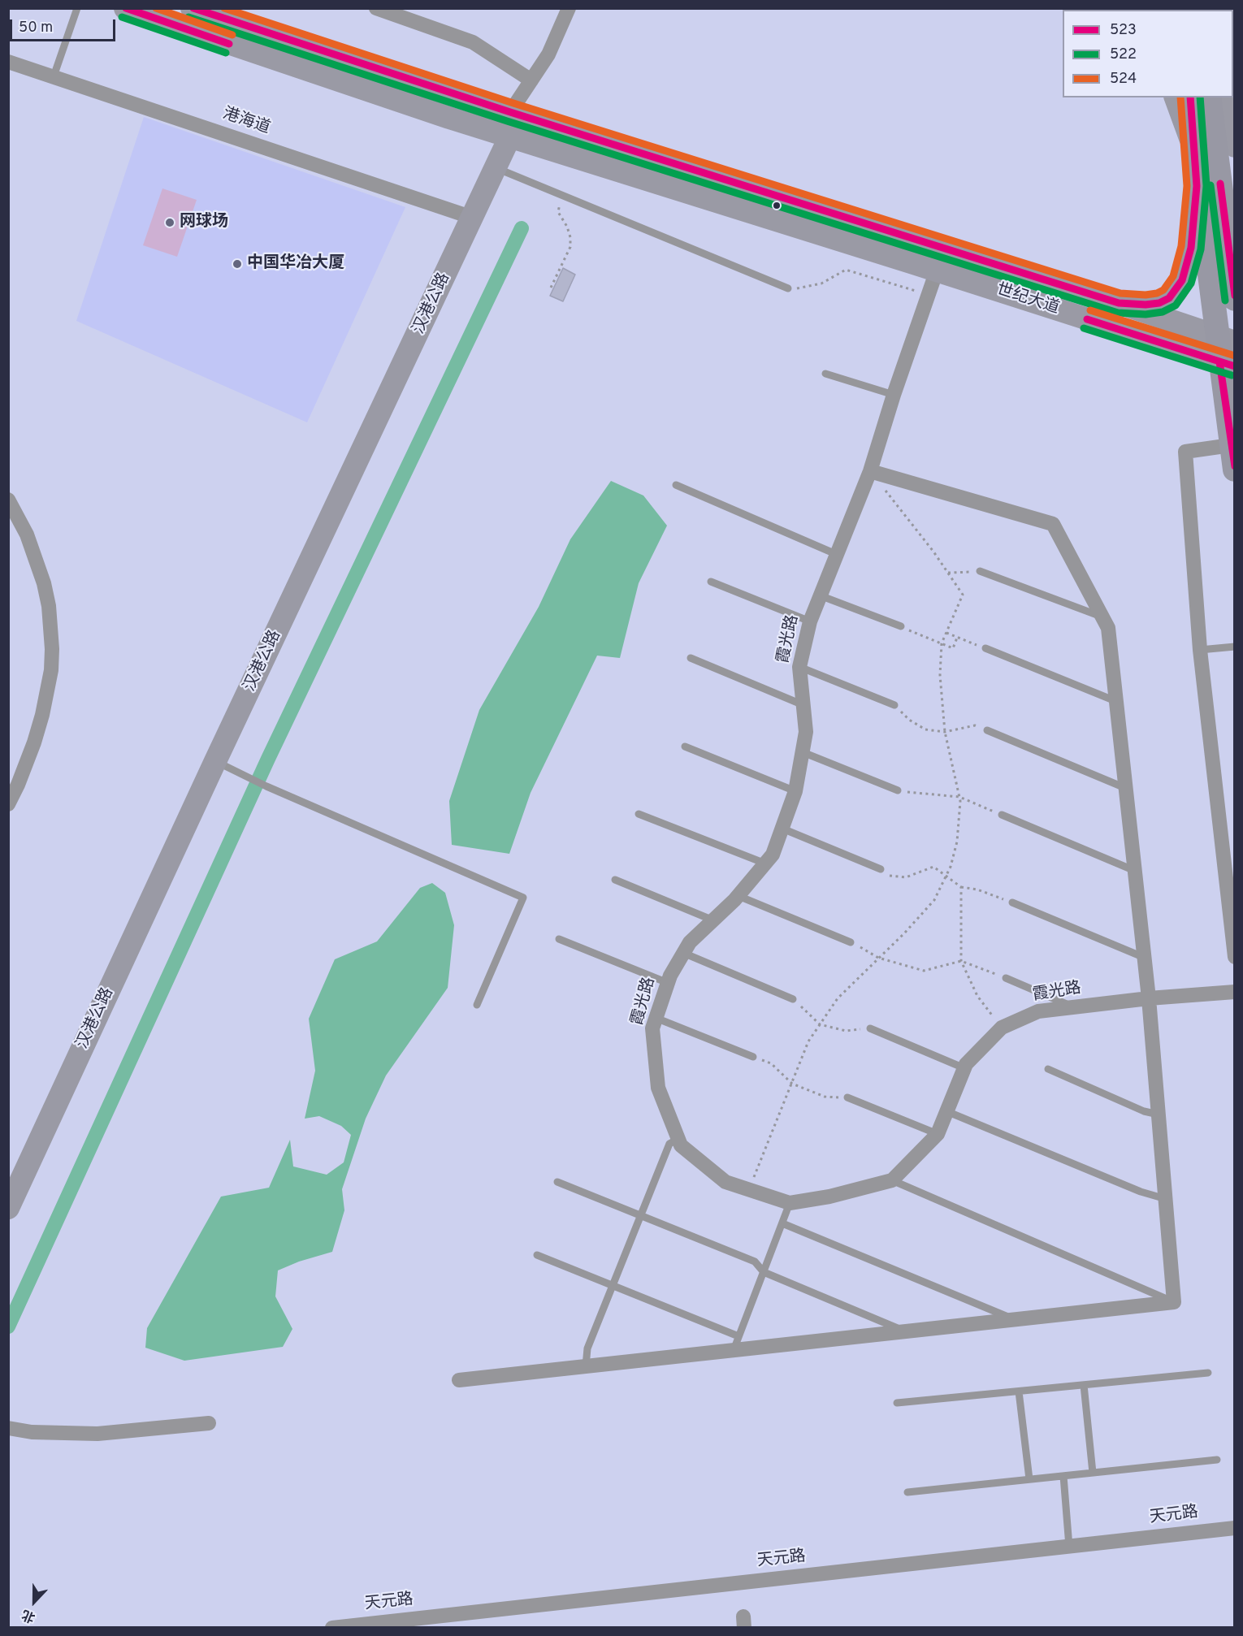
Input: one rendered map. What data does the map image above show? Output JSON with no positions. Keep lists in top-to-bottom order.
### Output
{
  "streets": {
    "main road": ["世纪大道", "汉港公路"],
    "street": ["港海道", "霞光路", "天元路"]
  },
  "crossings": [
    ["港海道", "汉港公路"],
    ["世纪大道", "汉港公路"],
    ["世纪大道", "霞光路"]
  ],
  "places": ["网球场", "中国华冶大厦"],
  "lines": ["transit line 523", "transit line 524", "transit line 522"],
  "legend": ["523", "522", "524"],
  "scale_bar": "50 m",
  "north": "bottom"
}
